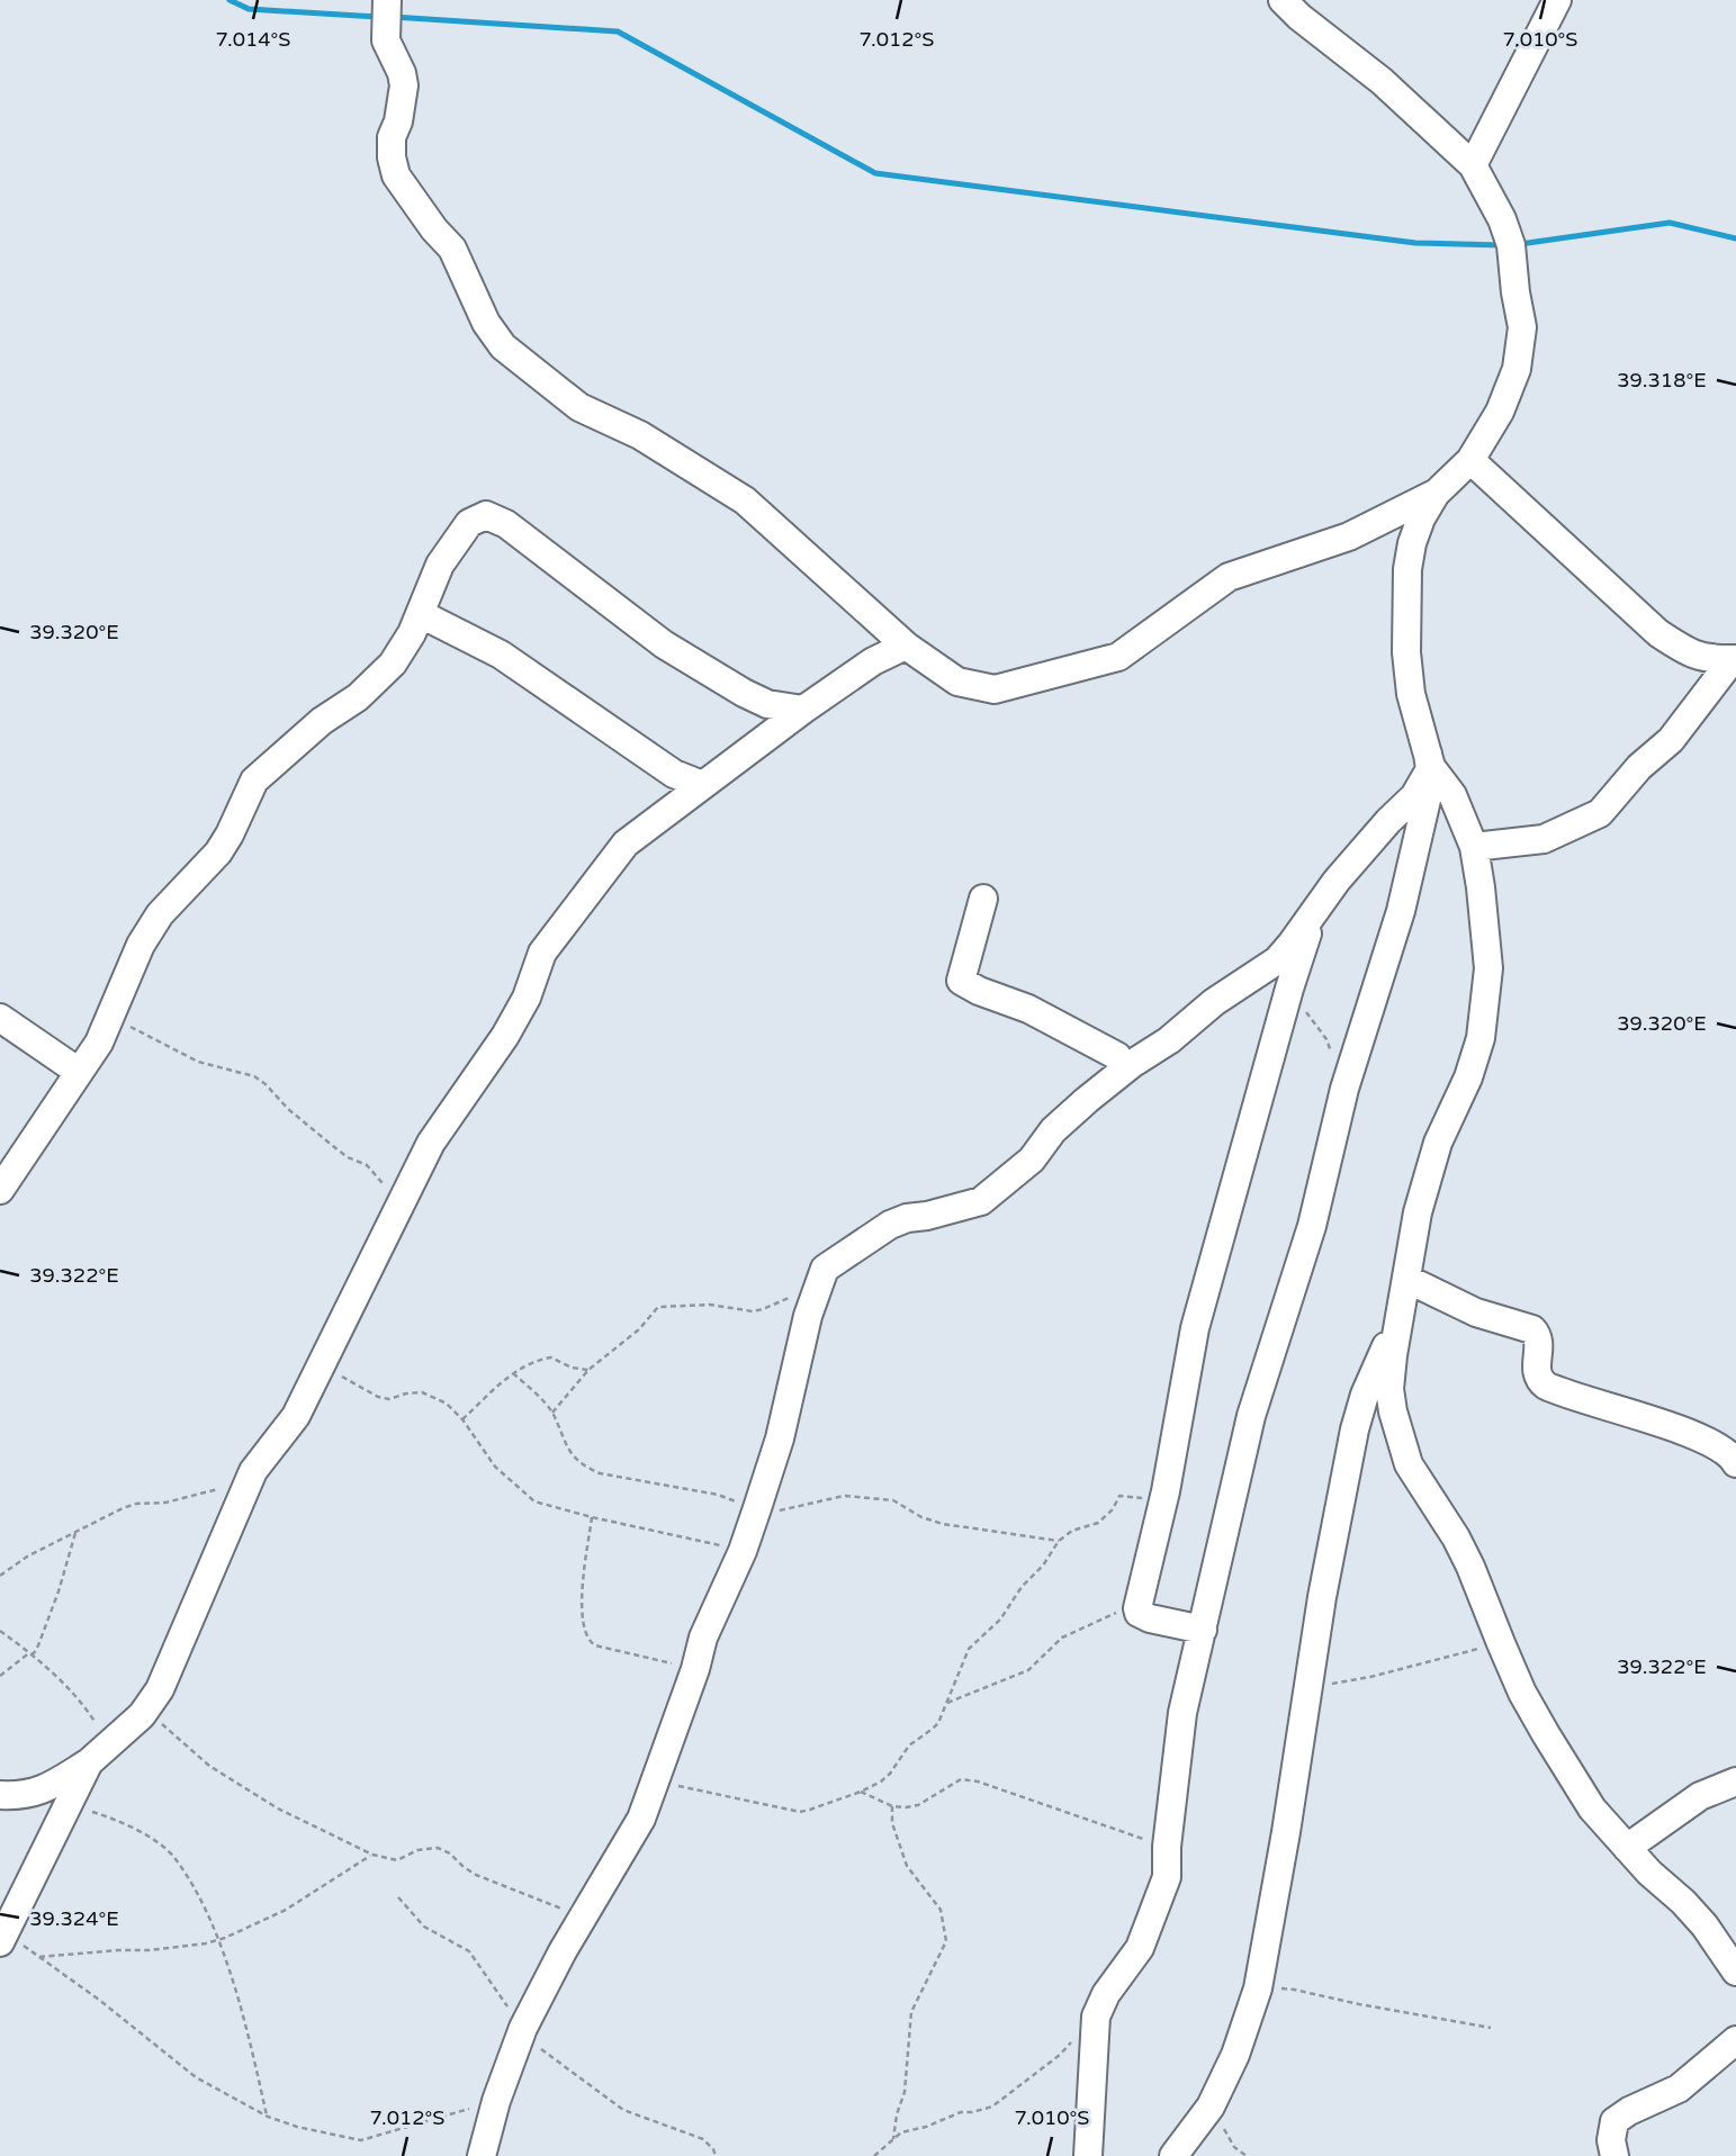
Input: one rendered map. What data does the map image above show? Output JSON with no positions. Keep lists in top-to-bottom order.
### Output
{
  "coordinates": [
    "7.014°S",
    "7.012°S",
    "7.010°S",
    "39.318°E",
    "39.320°E",
    "39.322°E",
    "39.324°E"
  ]
}
